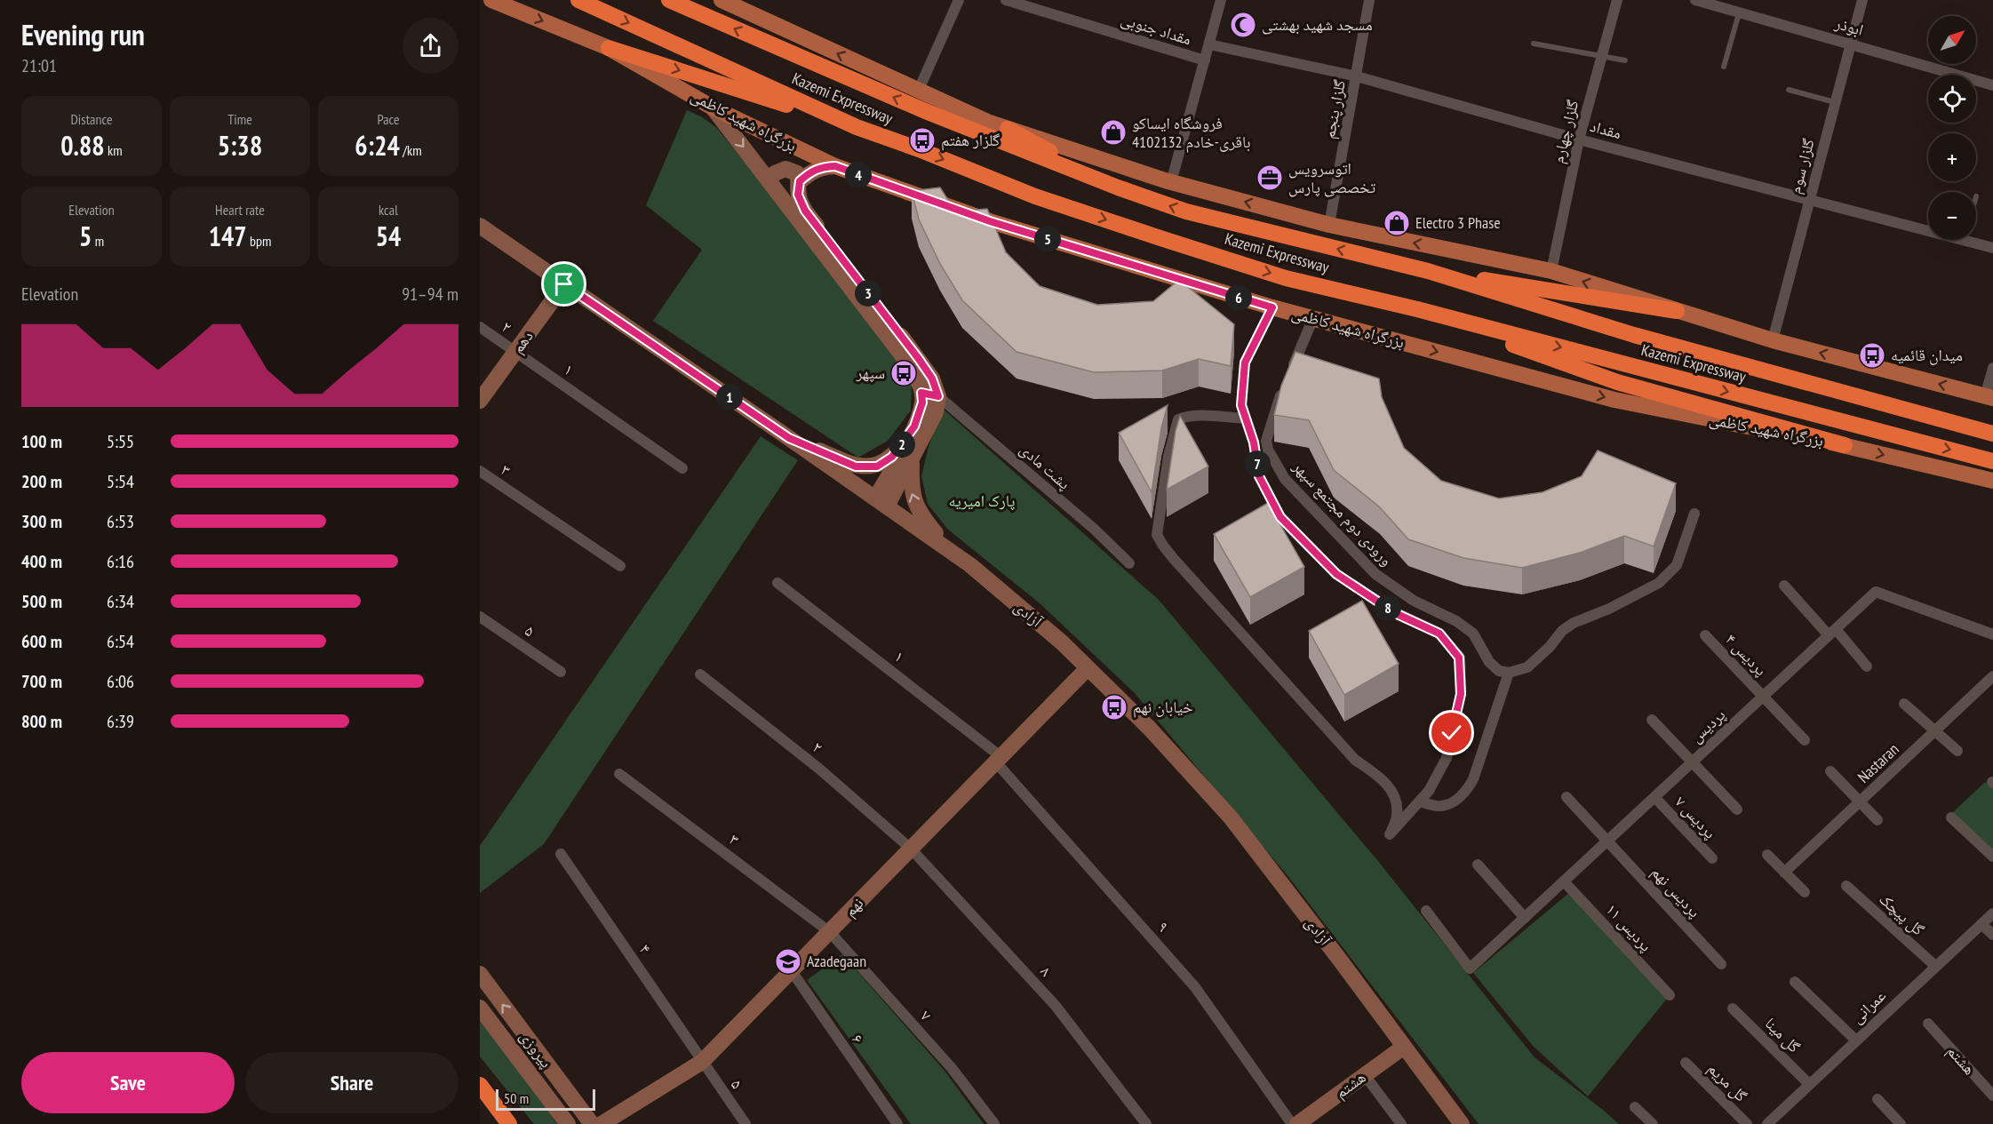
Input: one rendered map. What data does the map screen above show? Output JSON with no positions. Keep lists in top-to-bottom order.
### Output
{
  "streets": {
    "highway": ["Kazemi Expressway"],
    "main road": ["بزرگراه شهید کاظمی"],
    "street": [
      "ابوذر",
      "مقداد جنوبی",
      "گلزار پنجم",
      "مقداد",
      "گلزار چهارم",
      "گلزار سوم",
      "۲",
      "دهم",
      "۱",
      "پشت مادی",
      "۳",
      "ورودی دوم مجتمع سپهر",
      "آزادی",
      "۵",
      "پردیس ۴",
      "پردیس",
      "Nastaran",
      "پردیس ۷",
      "پردیس نهم",
      "نهم",
      "گل پیچک",
      "۹",
      "پردیس ۱۱",
      "۴",
      "۸",
      "عمرانی",
      "۷",
      "گل مینا",
      "۶",
      "پیروزی",
      "هشتم",
      "گل مریم"
    ]
  },
  "crossings": [
    ["ابوذر", "گلزار سوم"],
    ["گلزار پنجم", "مقداد"],
    ["بزرگراه شهید کاظمی", "ورودی دوم مجتمع سپهر"],
    ["مقداد", "گلزار چهارم"],
    ["مقداد", "گلزار سوم"],
    ["۲", "دهم"],
    ["۲", "۱"],
    ["۲", "نهم"],
    ["۲", "۸"],
    ["دهم", "۱"],
    ["دهم", "آزادی"],
    ["۱", "نهم"],
    ["۱", "۹"],
    ["۳", "نهم"],
    ["۳", "۷"],
    ["آزادی", "نهم"],
    ["آزادی", "هشتم"],
    ["۵", "نهم"],
    ["۵", "۴"],
    ["پردیس ۴", "پردیس"],
    ["پردیس", "پردیس ۷"],
    ["پردیس", "پردیس نهم"],
    ["پردیس", "پردیس ۱۱"],
    ["نهم", "۹"],
    ["نهم", "۴"],
    ["نهم", "۸"],
    ["نهم", "۷"],
    ["نهم", "۶"],
    ["گل پیچک", "عمرانی"],
    ["عمرانی", "گل مینا"]
  ],
  "parks": ["پارک امیریه"],
  "places": {
    "mosque": ["مسجد شهید بهشتی"],
    "shop": ["فروشگاه ایساکو باقری-خادم 4102132", "Electro 3 Phase"],
    "bus stop": [
      "گلزار هفتم",
      "میدان قائمیه",
      "سپهر",
      "خیابان نهم"
    ],
    "office": ["اتوسرویس تخصصی پارس"],
    "school or university": ["Azadegaan"]
  },
  "scale_bar": "50 m",
  "north": "top right",
  "page": {
    "heading": ["Evening run", "21:01"],
    "map_buttons": ["+", "−"],
    "stats": [
      ["Distance", "0.88 km"],
      ["Time", "5:38"],
      ["Pace", "6:24 /km"],
      ["Elevation", "5 m"],
      ["Heart rate", "147 bpm"],
      ["kcal", "54"]
    ],
    "pins": [
      "4",
      "5",
      "3",
      "6",
      "1",
      "2",
      "7",
      "8"
    ],
    "chart": ["Elevation", "91–94 m"],
    "list": [
      {
        "name": "100 m",
        "note": "5:55"
      },
      {
        "name": "200 m",
        "note": "5:54"
      },
      {
        "name": "300 m",
        "note": "6:53"
      },
      {
        "name": "400 m",
        "note": "6:16"
      },
      {
        "name": "500 m",
        "note": "6:34"
      },
      {
        "name": "600 m",
        "note": "6:54"
      },
      {
        "name": "700 m",
        "note": "6:06"
      },
      {
        "name": "800 m",
        "note": "6:39"
      }
    ],
    "buttons": ["Save", "Share"],
    "scale": "50 m"
  }
}
